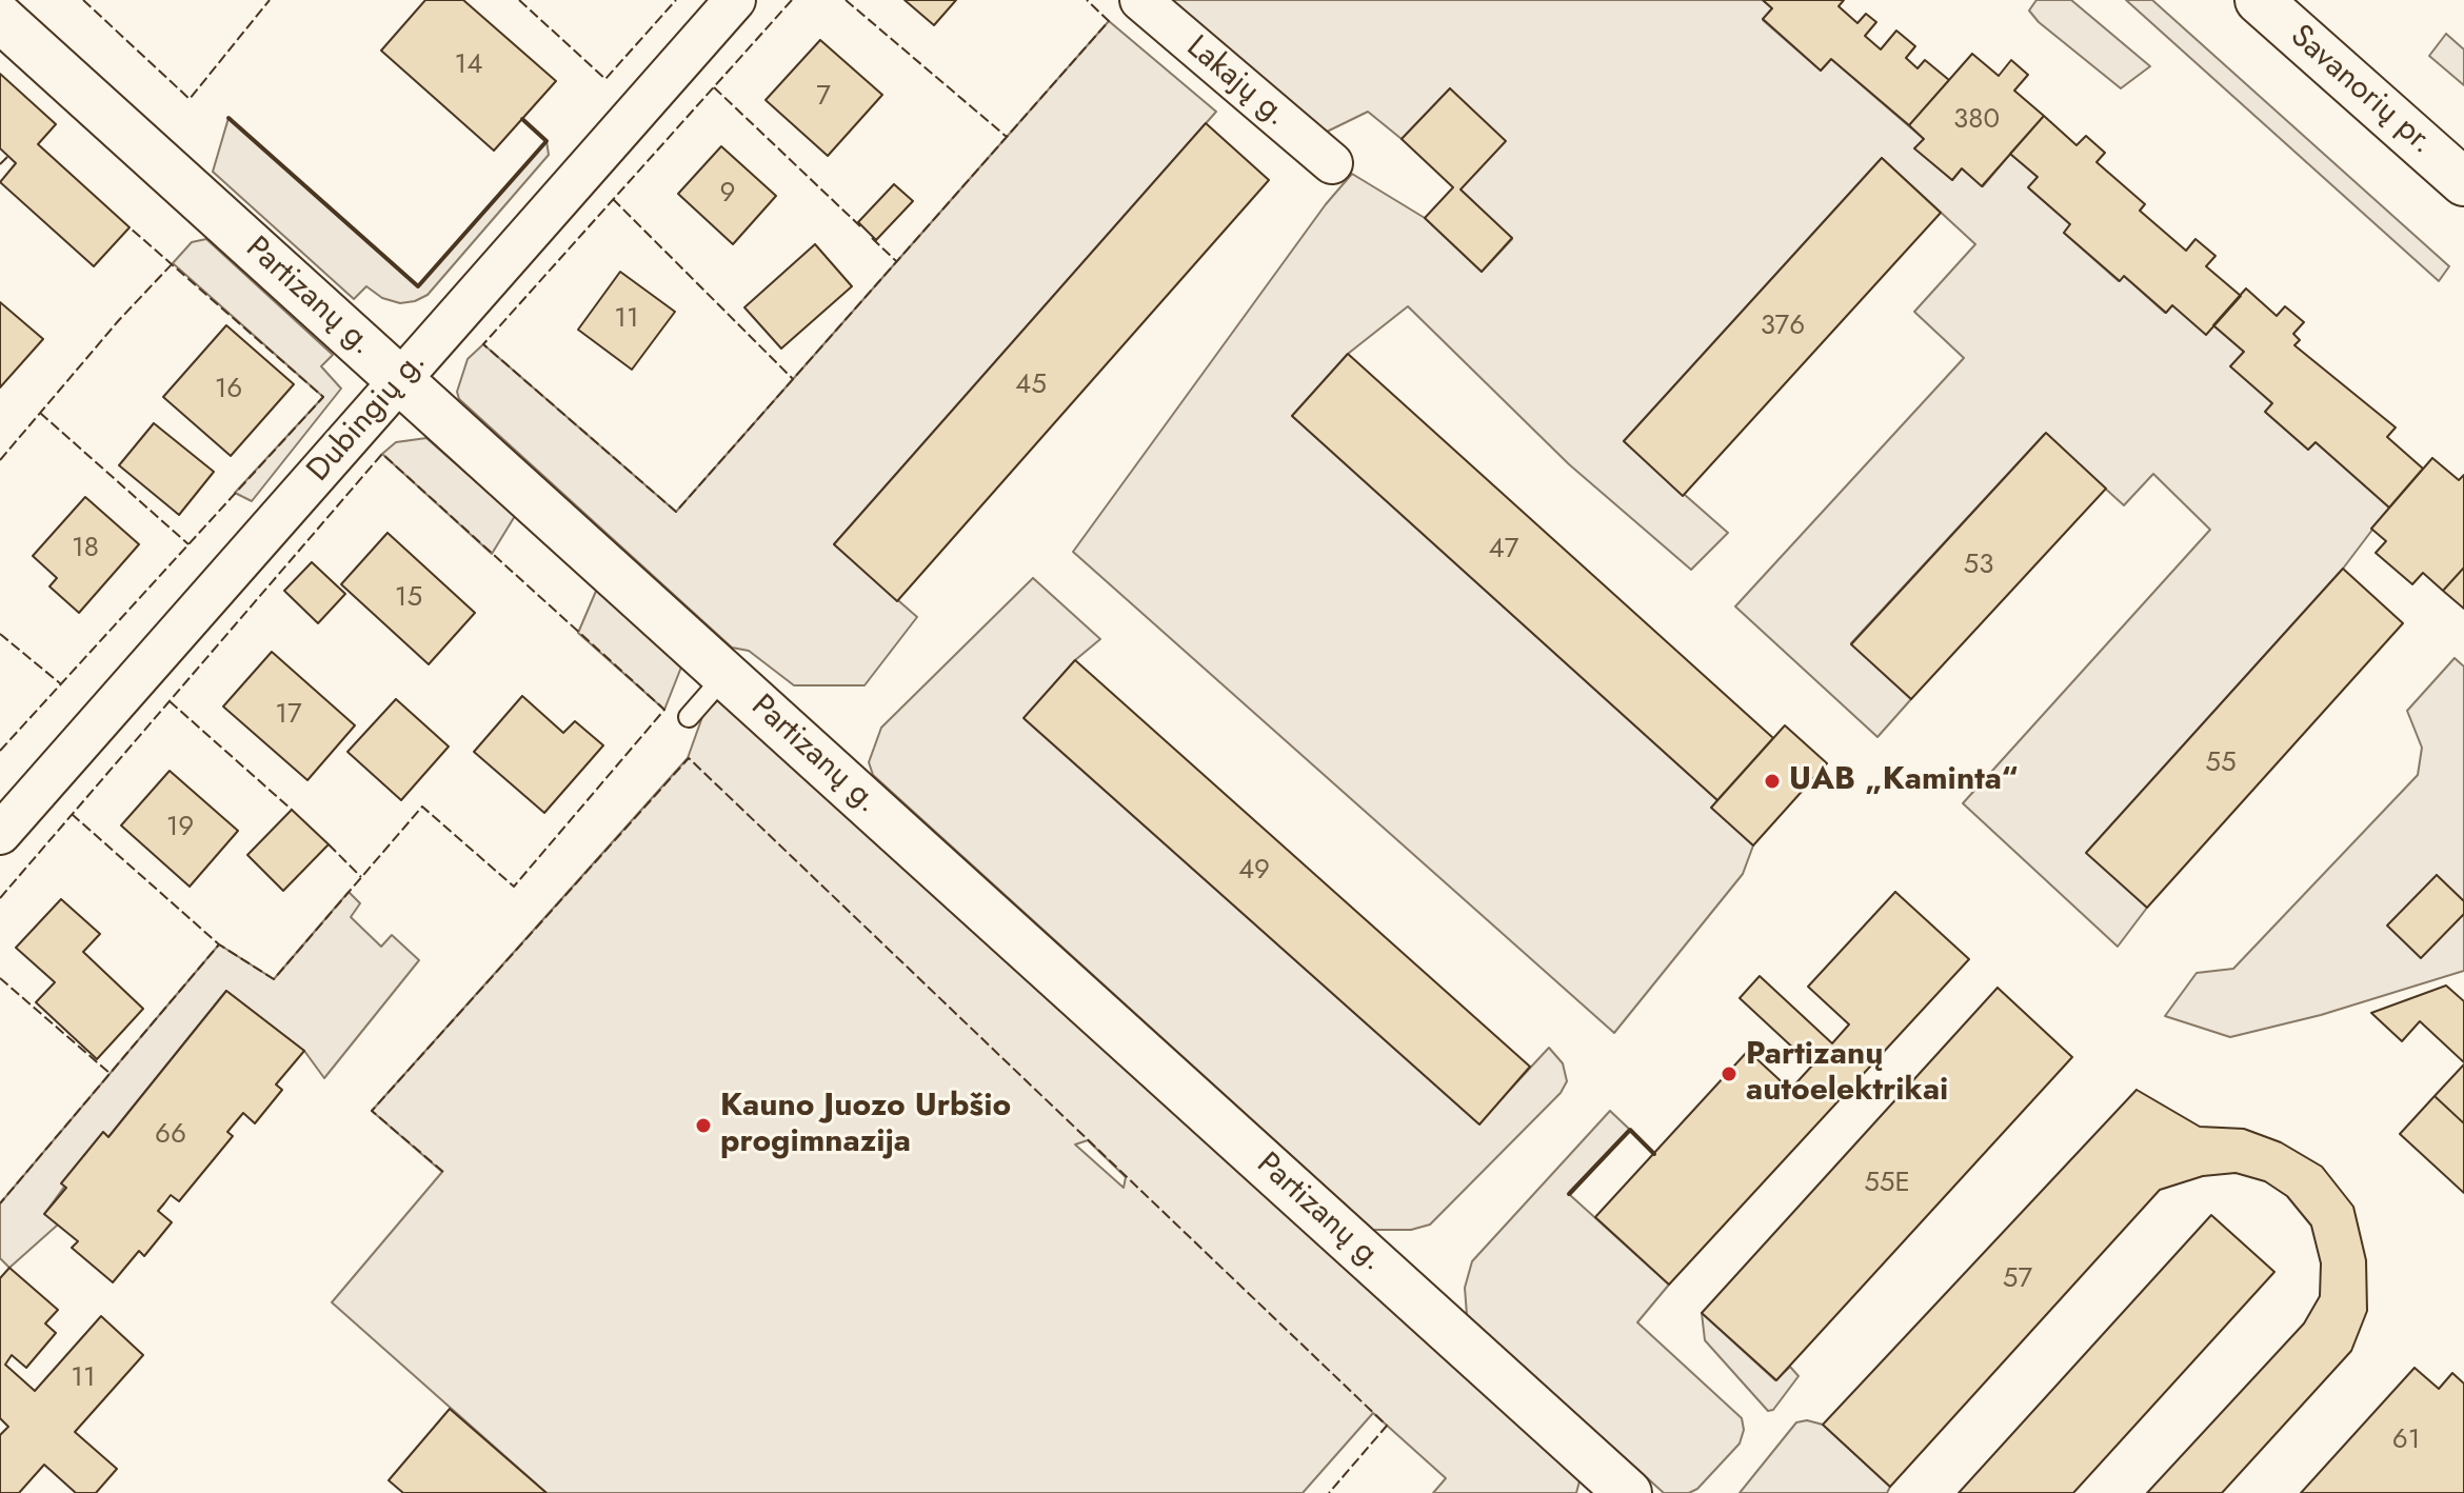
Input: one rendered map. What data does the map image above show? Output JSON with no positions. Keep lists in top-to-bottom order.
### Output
{
  "streets": {
    "street": [
      "Lakajų g.",
      "Savanorių pr.",
      "Partizanų g.",
      "Dubingių g."
    ]
  },
  "crossings": [
    ["Partizanų g.", "Dubingių g."]
  ],
  "places": ["UAB „Kaminta“", "Partizanų autoelektrikai", "Kauno Juozo Urbšio progimnazija"],
  "house_numbers": [
    "14",
    "7",
    "380",
    "9",
    "11",
    "376",
    "45",
    "16",
    "18",
    "47",
    "53",
    "15",
    "17",
    "55",
    "19",
    "49",
    "66",
    "55E",
    "57",
    "11",
    "61"
  ]
}
